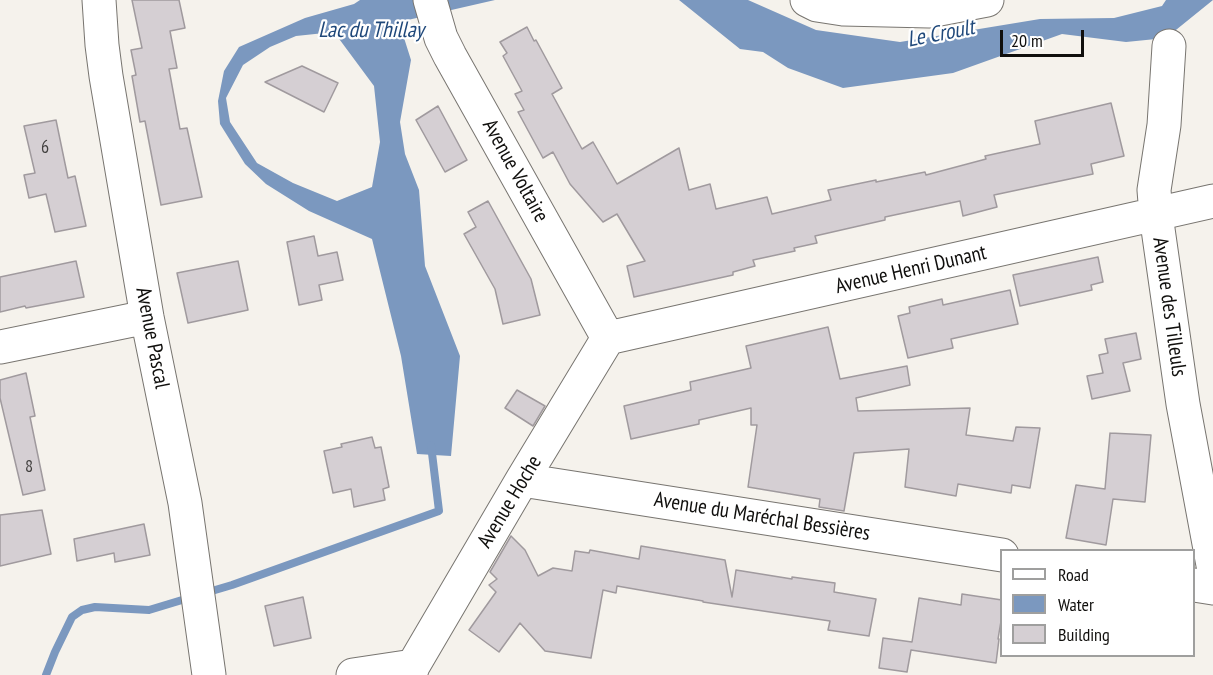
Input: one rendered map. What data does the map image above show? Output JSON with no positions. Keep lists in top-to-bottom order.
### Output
{
  "streets": {
    "street": [
      "Avenue Voltaire",
      "Avenue Henri Dunant",
      "Avenue des Tilleuls",
      "Avenue Pascal",
      "Avenue Hoche",
      "Avenue du Maréchal Bessières"
    ]
  },
  "crossings": [
    ["Avenue Voltaire", "Avenue Henri Dunant"],
    ["Avenue Voltaire", "Avenue Hoche"],
    ["Avenue Henri Dunant", "Avenue des Tilleuls"],
    ["Avenue Henri Dunant", "Avenue Hoche"],
    ["Avenue Hoche", "Avenue du Maréchal Bessières"]
  ],
  "water": ["Lac du Thillay", "Le Croult"],
  "house_numbers": ["6", "8"],
  "legend": ["Road", "Water", "Building"],
  "scale_bar": "20 m"
}
